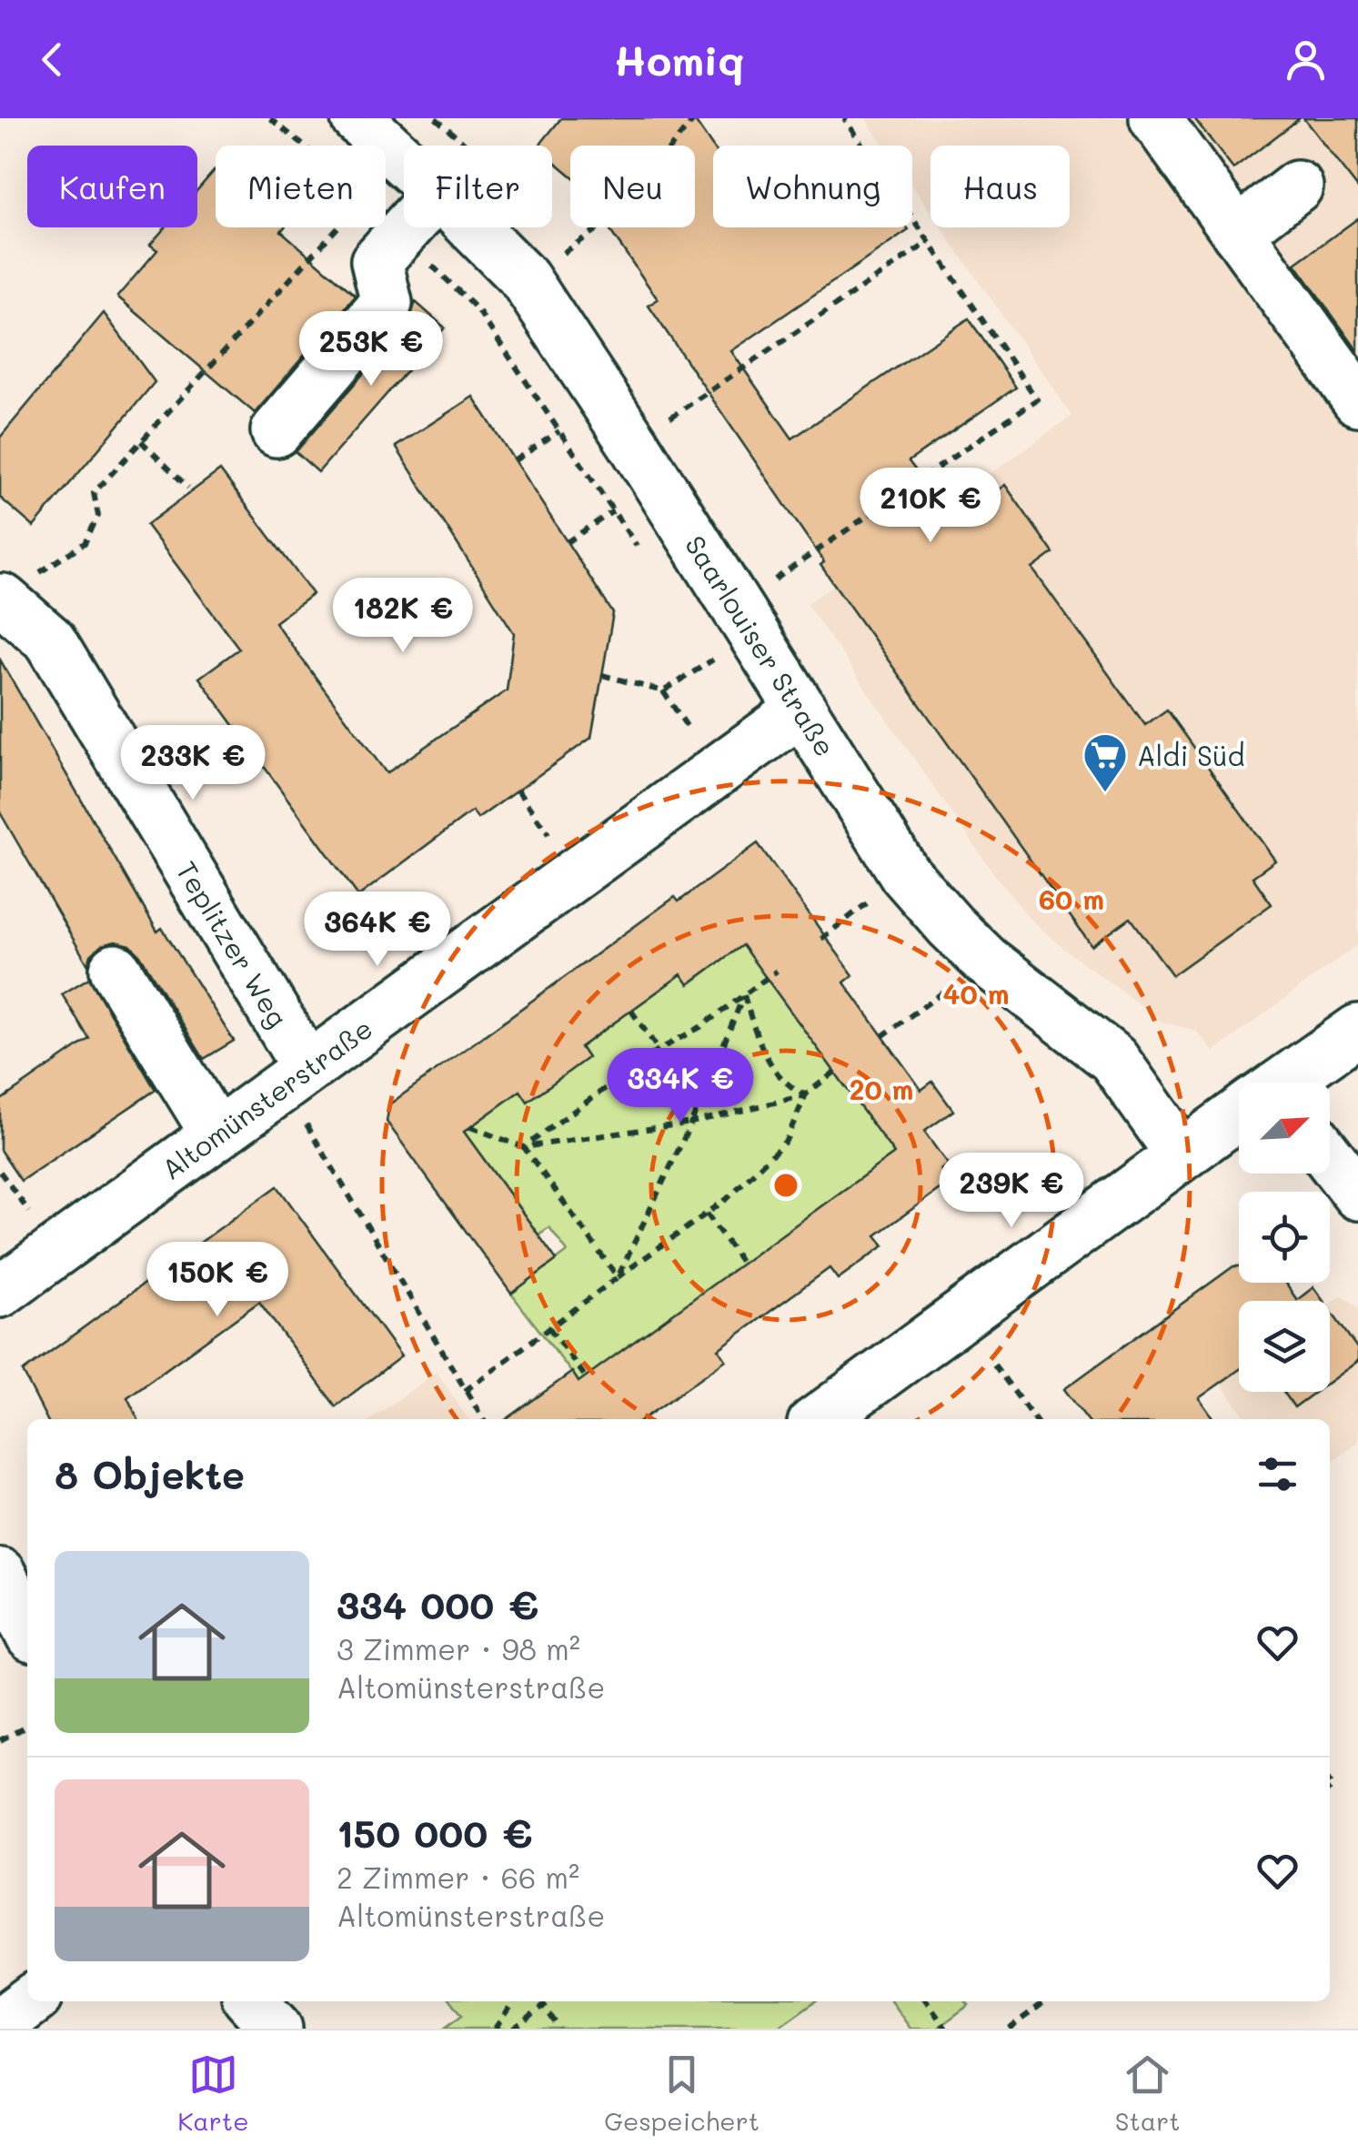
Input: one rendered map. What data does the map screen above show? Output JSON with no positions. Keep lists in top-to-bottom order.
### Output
{
  "streets": {
    "street": ["Saarlouiser Straße", "Teplitzer Weg", "Altomünsterstraße"]
  },
  "crossings": [
    ["Saarlouiser Straße", "Altomünsterstraße"],
    ["Teplitzer Weg", "Altomünsterstraße"]
  ],
  "places": {
    "supermarket": ["Aldi Süd"]
  },
  "north": "top right",
  "page": {
    "header": "Homiq",
    "chip": [
      "Kaufen",
      "Mieten",
      "Filter",
      "Neu",
      "Wohnung",
      "Haus"
    ],
    "price": [
      "253K €",
      "210K €",
      "182K €",
      "233K €",
      "364K €",
      "334K €",
      "239K €",
      "150K €"
    ],
    "heading": "8 Objekte",
    "list": [
      {
        "name": "334 000 €",
        "note": "3 Zimmer · 98 m² · Altomünsterstraße"
      },
      {
        "name": "150 000 €",
        "note": "2 Zimmer · 66 m² · Altomünsterstraße"
      }
    ],
    "tabs": ["Karte", "Gespeichert", "Start"]
  },
  "rings": ["60 m", "40 m", "20 m"]
}
